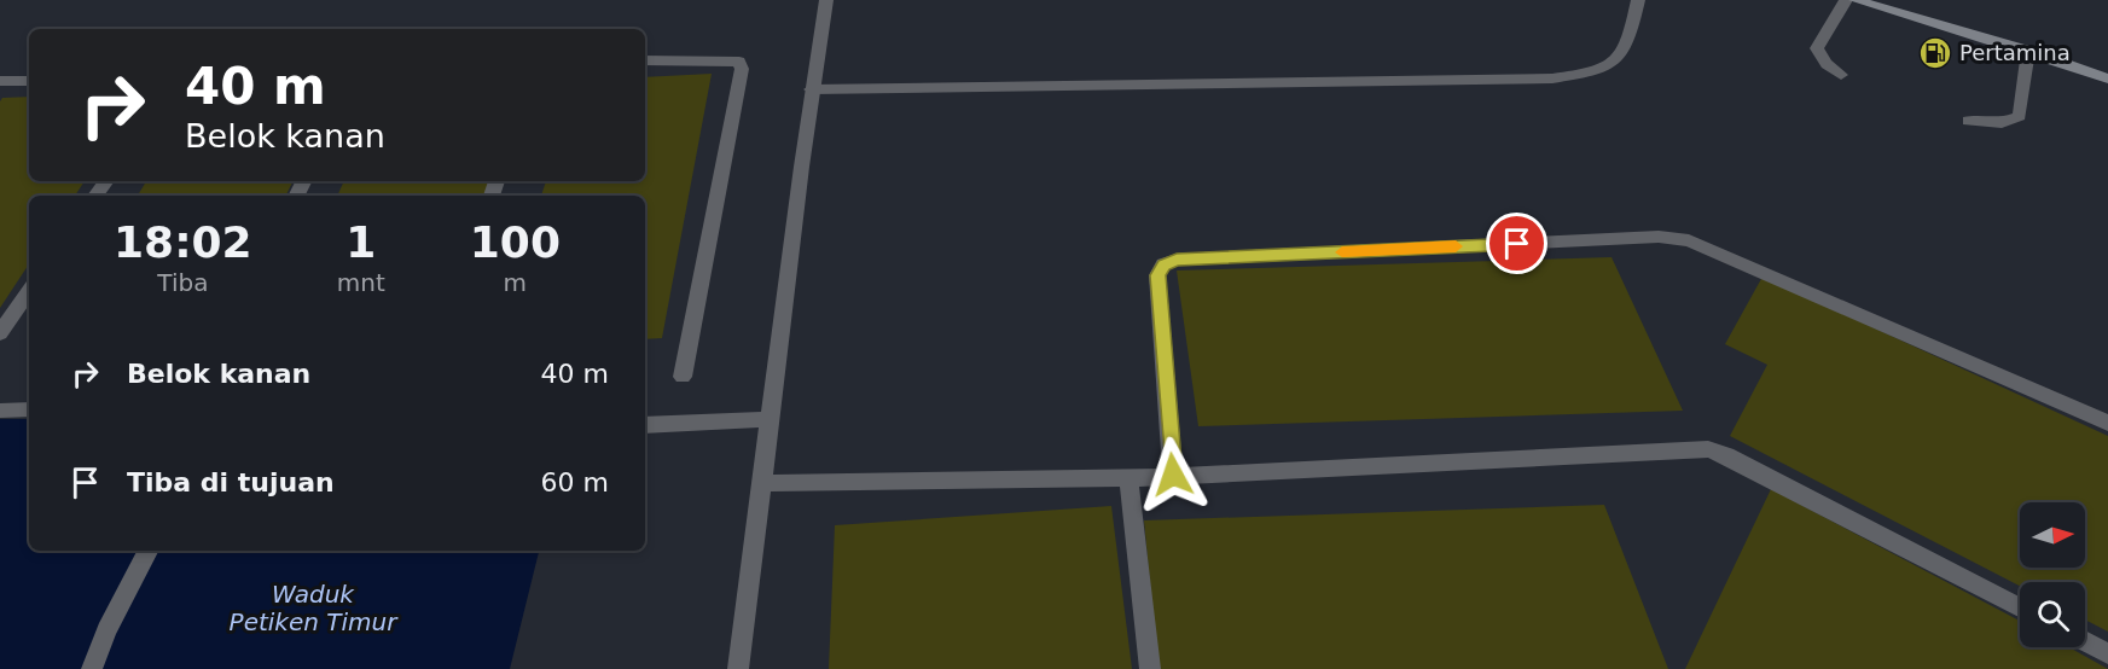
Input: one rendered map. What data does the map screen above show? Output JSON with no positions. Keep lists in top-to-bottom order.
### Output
{
  "water": ["Waduk Petiken Timur"],
  "places": {
    "fuel station": ["Pertamina"]
  },
  "north": "right",
  "page": {
    "turn": ["40 m", "Belok kanan"],
    "eta": [
      "18:02",
      "Tiba",
      "1",
      "mnt",
      "100",
      "m"
    ],
    "list": [
      {
        "name": "Belok kanan",
        "value": "40 m"
      },
      {
        "name": "Tiba di tujuan",
        "value": "60 m"
      }
    ]
  }
}
